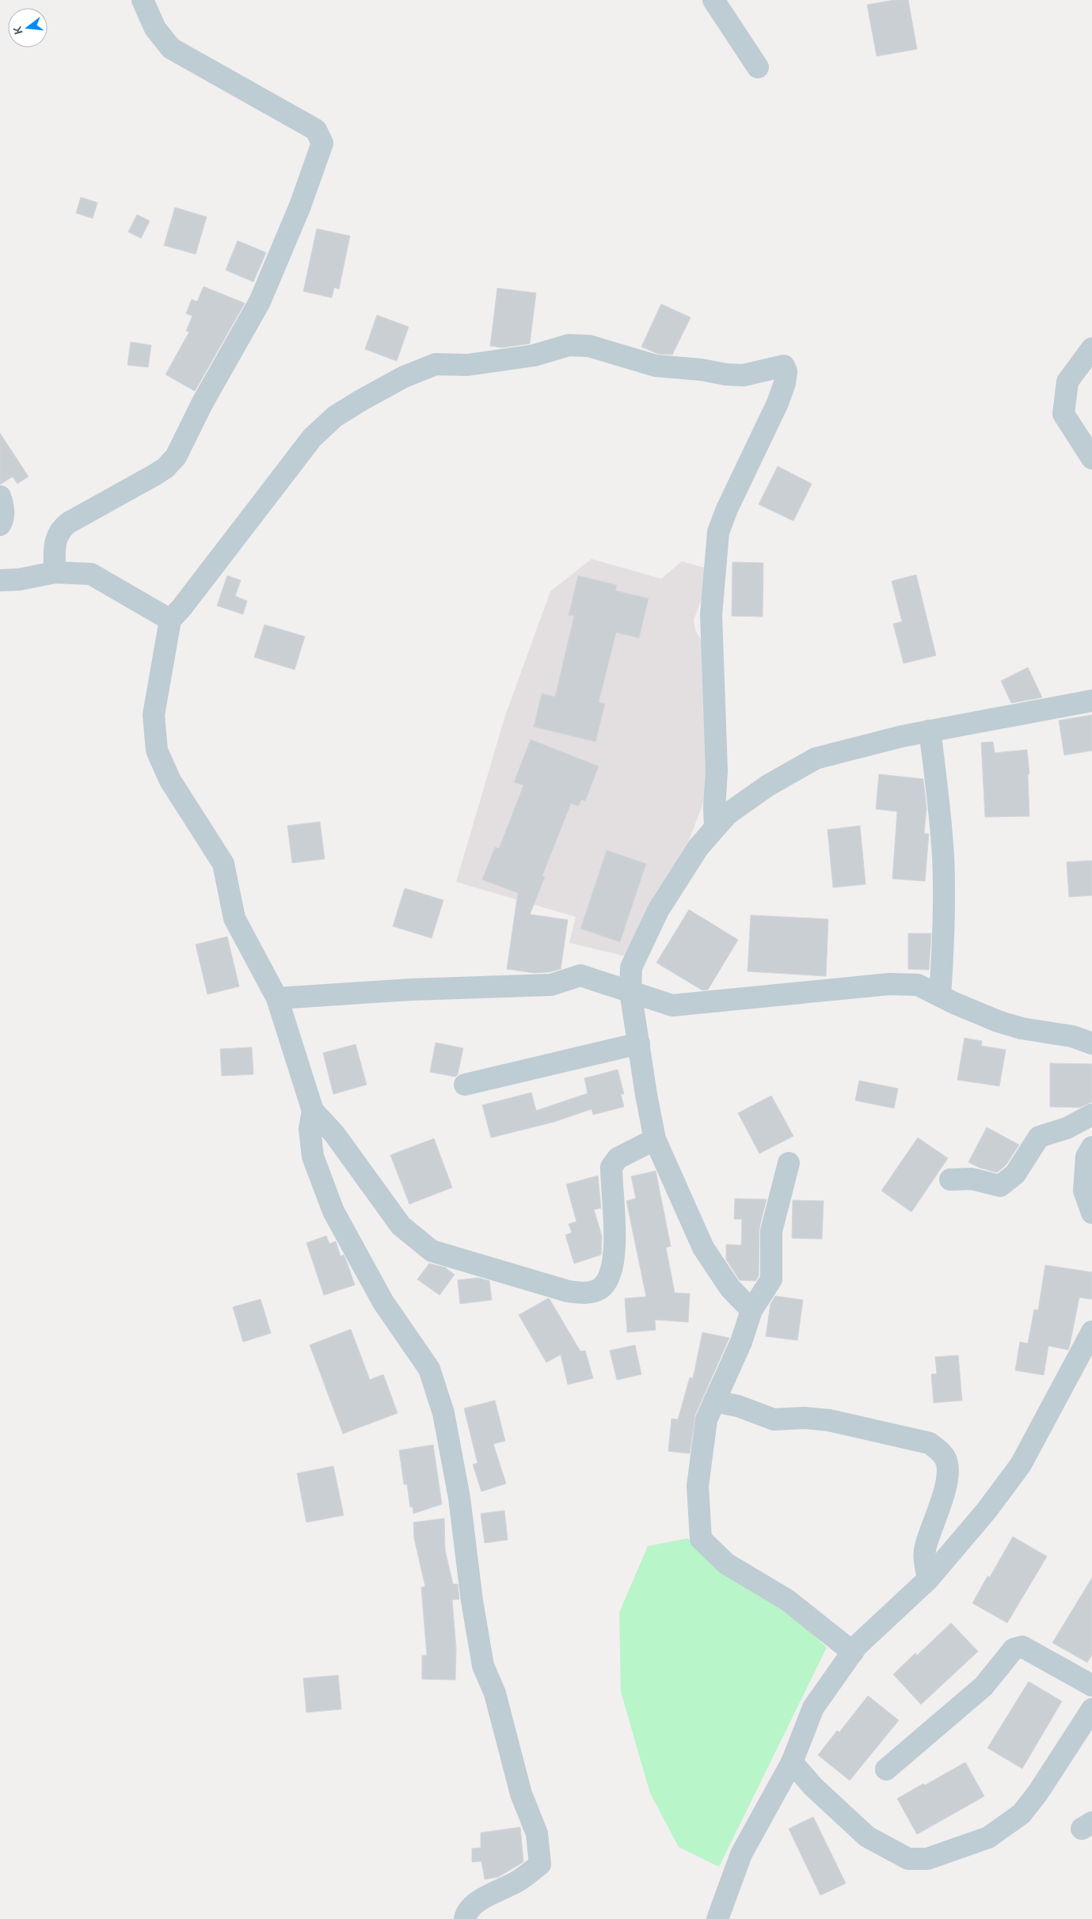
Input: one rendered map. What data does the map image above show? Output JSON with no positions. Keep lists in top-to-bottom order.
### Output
{
  "north": "left"
}
